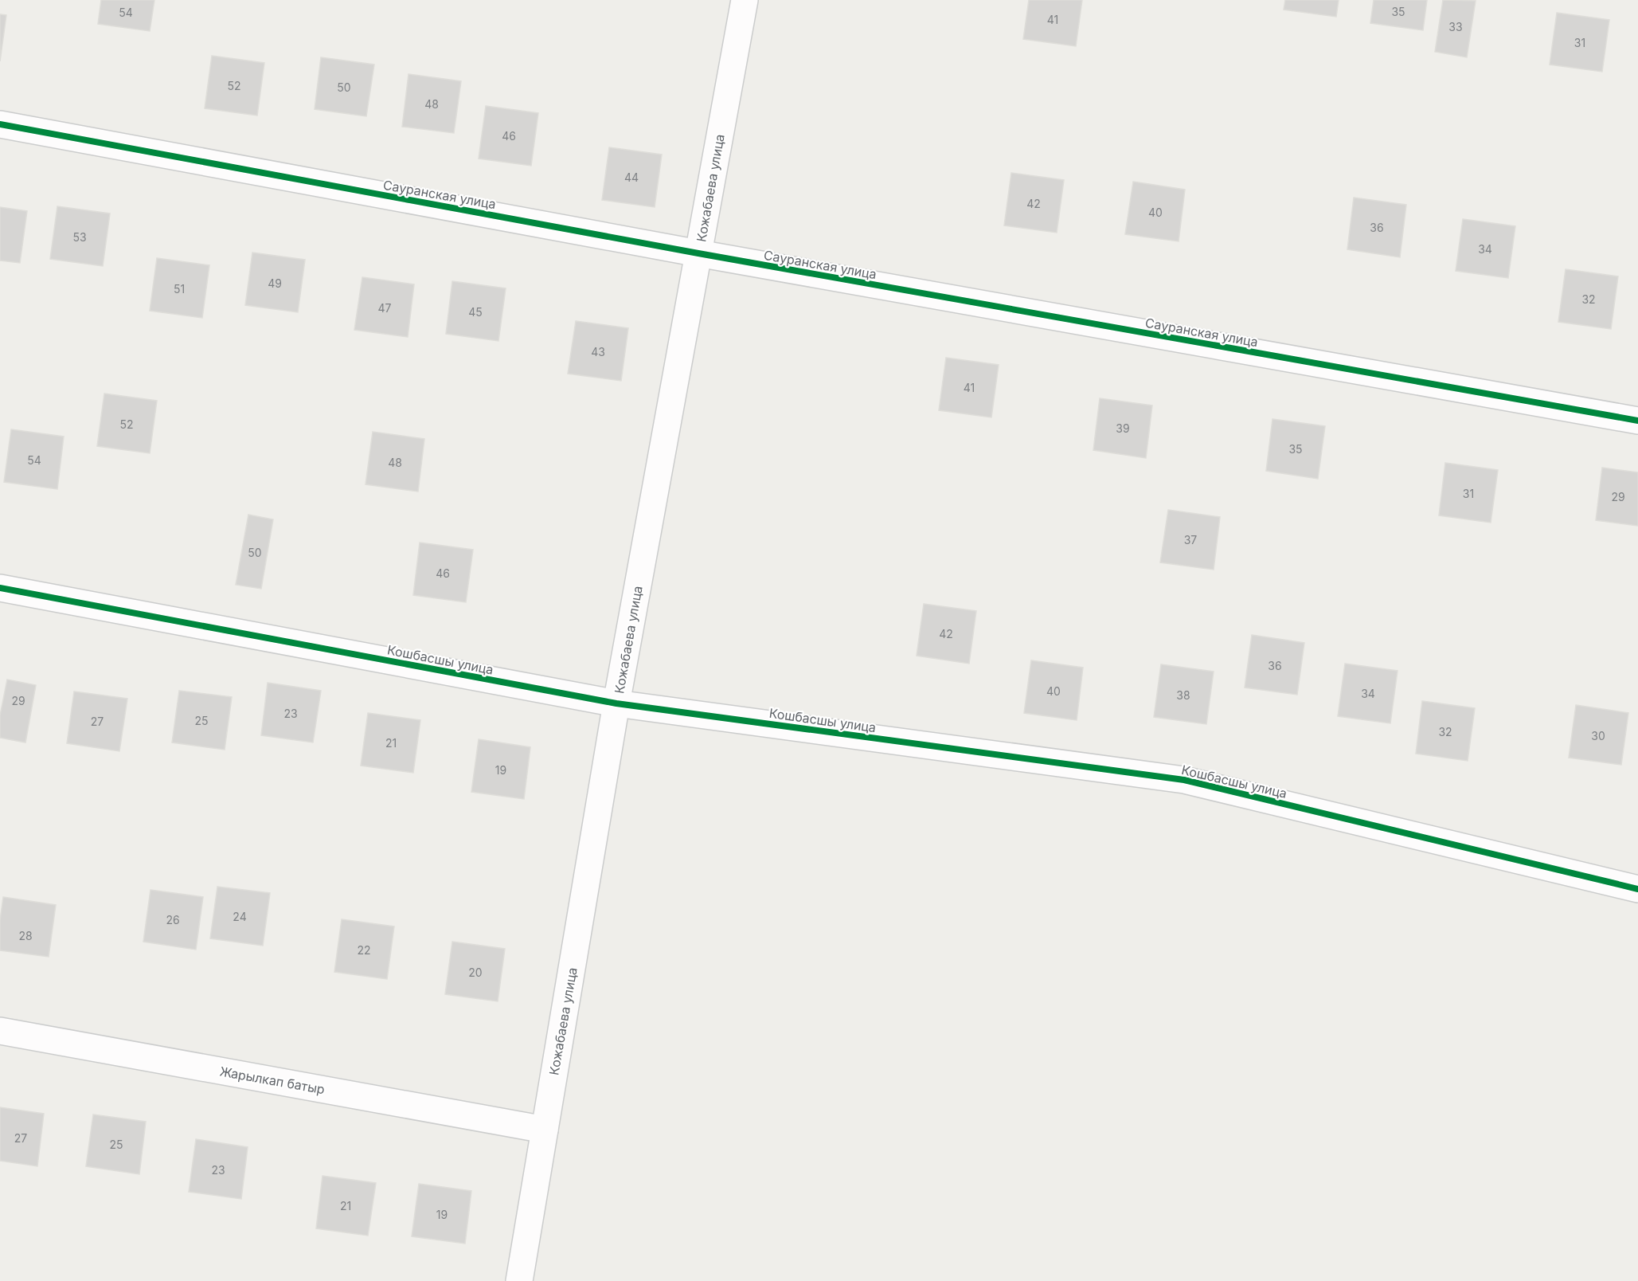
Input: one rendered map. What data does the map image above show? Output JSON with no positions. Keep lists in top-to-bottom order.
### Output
{
  "streets": {
    "street": [
      "Кожабаева улица",
      "Сауранская улица",
      "Кошбасшы улица",
      "Жарылкап батыр"
    ]
  },
  "crossings": [
    ["Кожабаева улица", "Сауранская улица"],
    ["Кожабаева улица", "Кошбасшы улица"],
    ["Кожабаева улица", "Жарылкап батыр"]
  ],
  "house_numbers": [
    "35",
    "54",
    "41",
    "33",
    "31",
    "52",
    "50",
    "48",
    "46",
    "44",
    "42",
    "40",
    "36",
    "53",
    "34",
    "49",
    "51",
    "32",
    "47",
    "45",
    "43",
    "41",
    "52",
    "39",
    "35",
    "54",
    "48",
    "31",
    "29",
    "37",
    "50",
    "46",
    "42",
    "36",
    "40",
    "34",
    "38",
    "29",
    "23",
    "25",
    "27",
    "32",
    "30",
    "21",
    "19",
    "24",
    "26",
    "28",
    "22",
    "20",
    "27",
    "25",
    "23",
    "21",
    "19"
  ]
}
